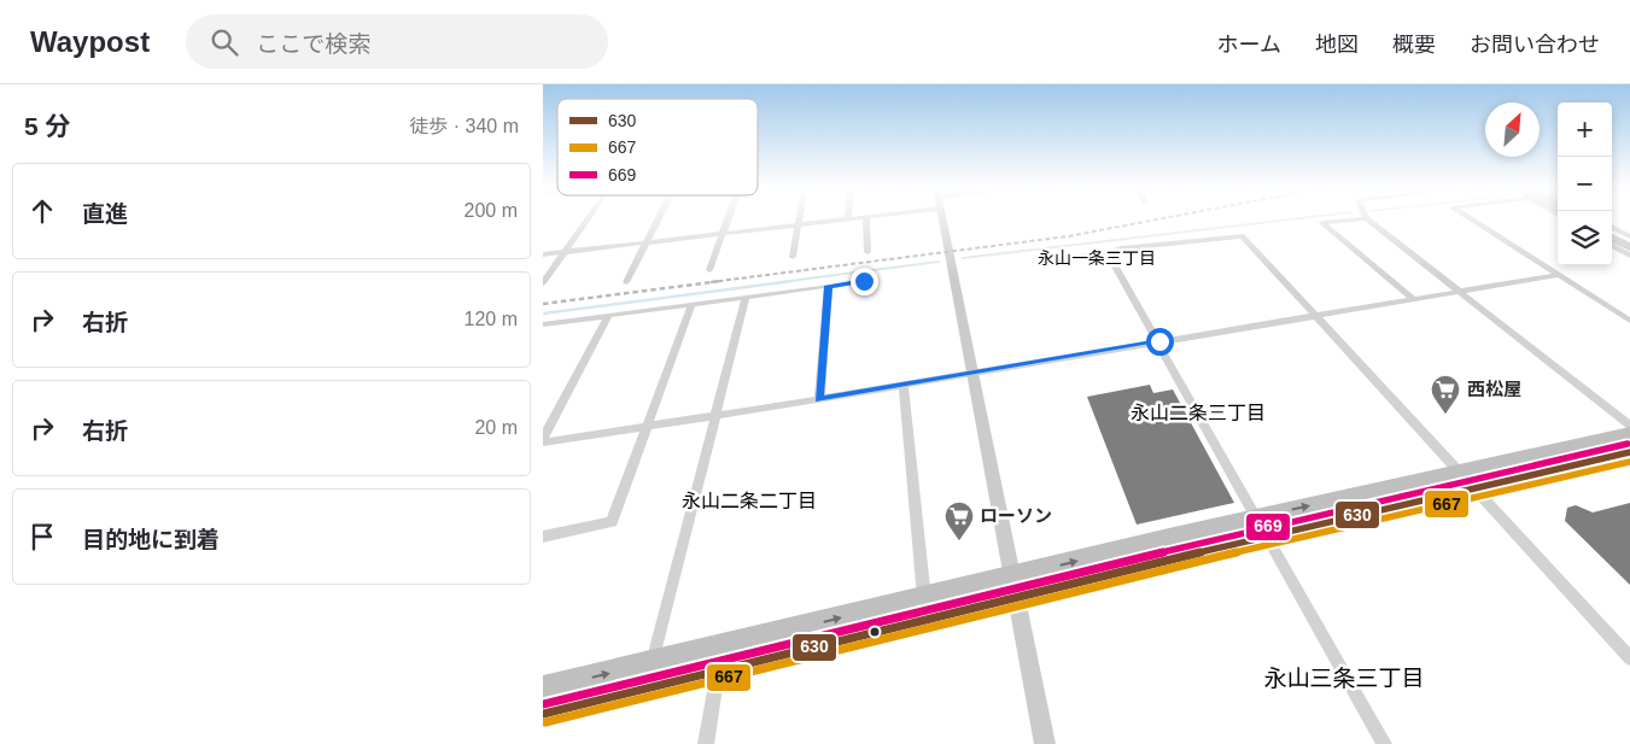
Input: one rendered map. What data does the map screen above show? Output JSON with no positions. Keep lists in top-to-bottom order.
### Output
{
  "districts": [
    "永山一条三丁目",
    "永山二条三丁目",
    "永山二条二丁目",
    "永山三条三丁目"
  ],
  "places": {
    "supermarket": ["西松屋", "ローソン"]
  },
  "lines": ["transit line 669", "transit line 630", "transit line 667"],
  "legend": ["630", "667", "669"],
  "north": "top right",
  "page": {
    "header": "Waypost",
    "search": "ここで検索",
    "nav": [
      "ホーム",
      "地図",
      "概要",
      "お問い合わせ"
    ],
    "heading": ["5 分", "徒歩 · 340 m"],
    "map_buttons": ["+", "−"],
    "list": [
      ["直進", "200 m"],
      ["右折", "120 m"],
      ["右折", "20 m"],
      "目的地に到着"
    ]
  }
}
